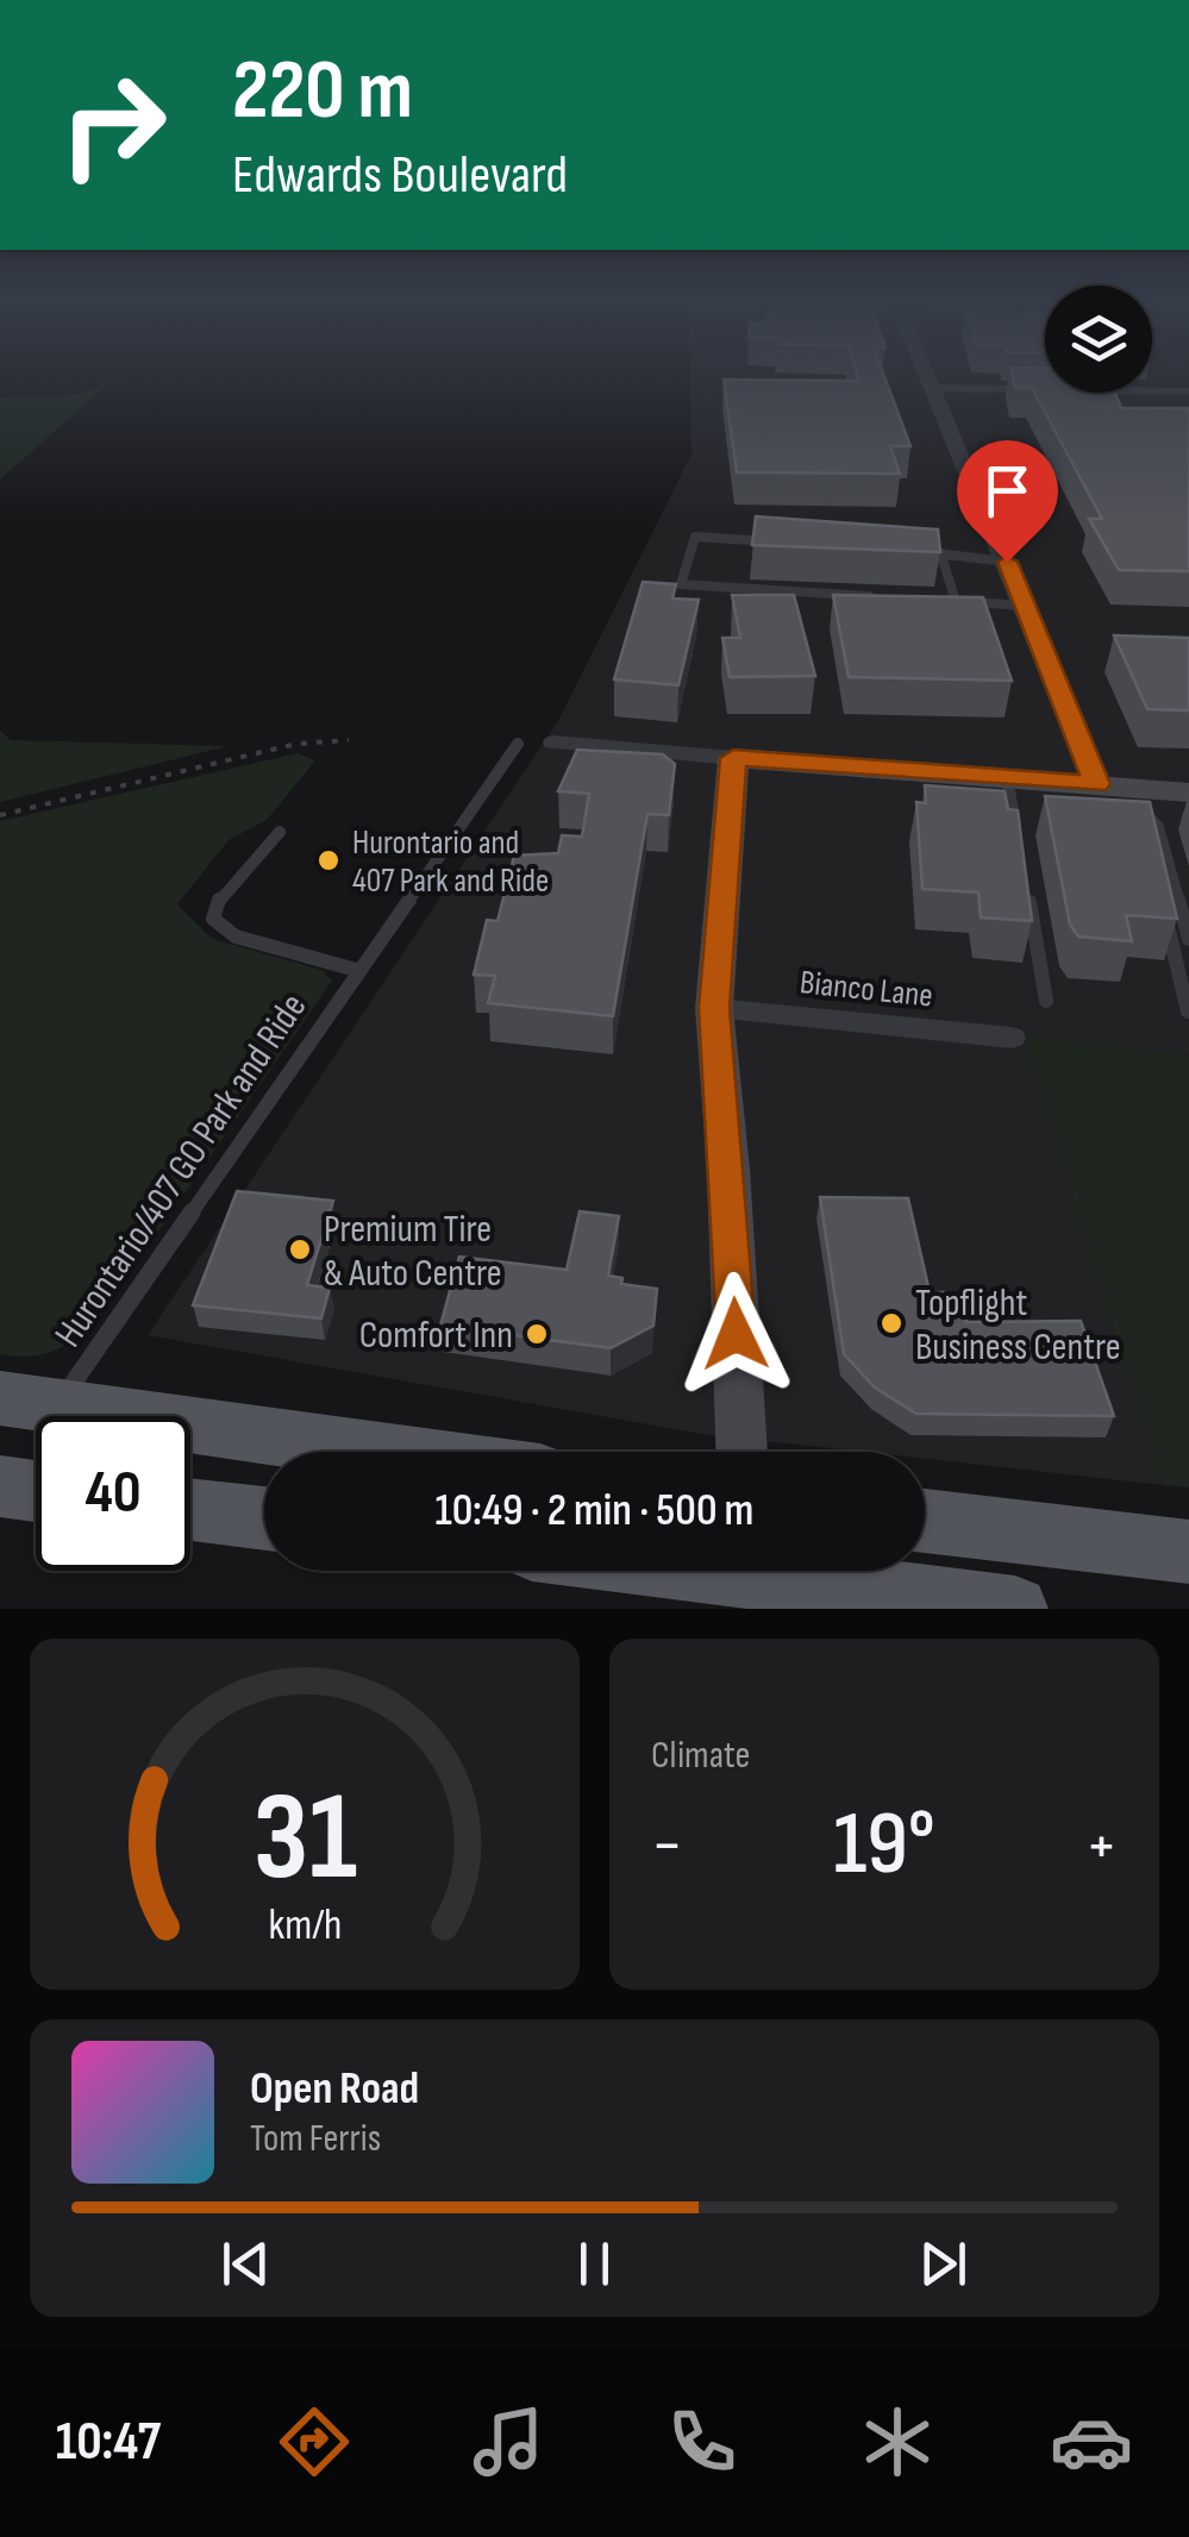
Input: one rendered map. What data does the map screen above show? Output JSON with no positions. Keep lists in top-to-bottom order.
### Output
{
  "streets": {
    "street": ["Bianco Lane"],
    "lane": ["Hurontario/407 GO Park and Ride"]
  },
  "places": [
    "Hurontario and 407 Park and Ride",
    "Premium Tire & Auto Centre",
    "Topflight Business Centre",
    "Comfort Inn"
  ],
  "page": {
    "turn": ["220 m", "Edwards Boulevard"],
    "limit": "40",
    "trip": "10:49 · 2 min · 500 m",
    "tile": "Climate",
    "heat": ["−", "19°", "+"],
    "song": ["Open Road", "Tom Ferris"],
    "tabs": "10:47",
    "gauge": ["31", "km/h"]
  }
}
